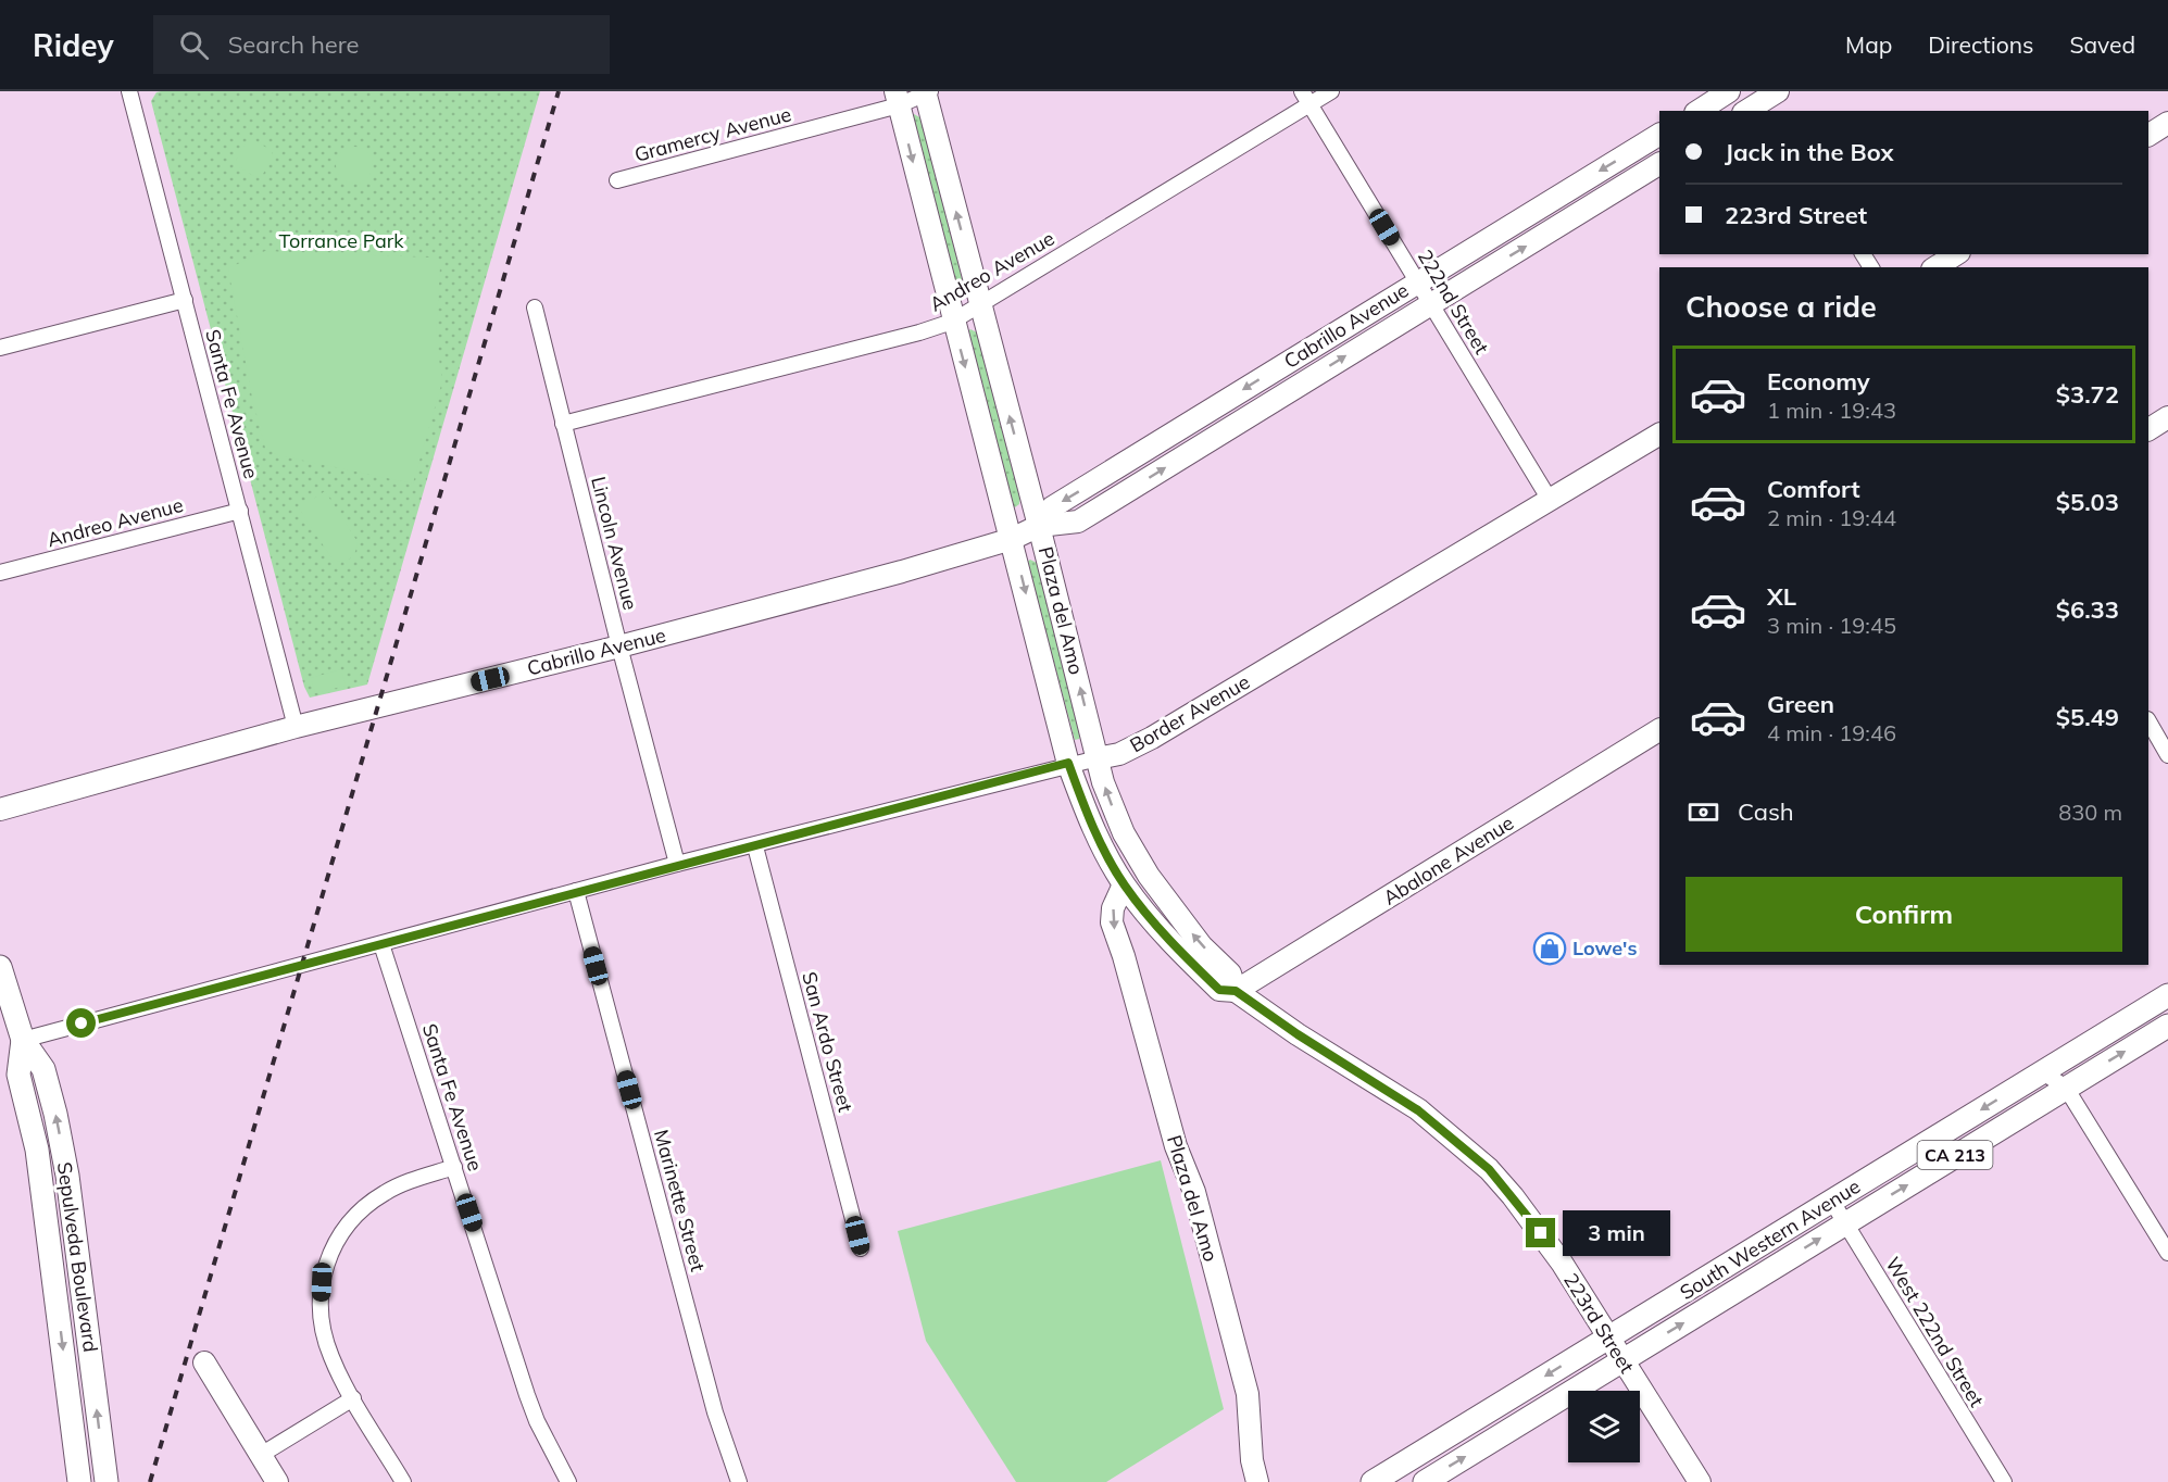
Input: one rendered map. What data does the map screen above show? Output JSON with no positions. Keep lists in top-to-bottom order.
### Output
{
  "streets": {
    "main road": [
      "Cabrillo Avenue",
      "Plaza del Amo",
      "Border Avenue",
      "Abalone Avenue",
      "CA 213",
      "South Western Avenue",
      "Sepulveda Boulevard",
      "223rd Street"
    ],
    "street": [
      "Gramercy Avenue",
      "Andreo Avenue",
      "222nd Street",
      "Santa Fe Avenue",
      "Lincoln Avenue",
      "San Ardo Street",
      "Marinette Street",
      "West 222nd Street"
    ]
  },
  "crossings": [
    ["Gramercy Avenue", "Plaza del Amo"],
    ["Andreo Avenue", "222nd Street"],
    ["Andreo Avenue", "Santa Fe Avenue"],
    ["Andreo Avenue", "Lincoln Avenue"],
    ["Andreo Avenue", "Plaza del Amo"],
    ["222nd Street", "Cabrillo Avenue"],
    ["222nd Street", "Border Avenue"],
    ["Cabrillo Avenue", "Santa Fe Avenue"],
    ["Cabrillo Avenue", "Lincoln Avenue"],
    ["Cabrillo Avenue", "Plaza del Amo"],
    ["Santa Fe Avenue", "Border Avenue"],
    ["Lincoln Avenue", "Border Avenue"],
    ["Plaza del Amo", "Border Avenue"],
    ["Plaza del Amo", "Abalone Avenue"],
    ["Plaza del Amo", "223rd Street"],
    ["Border Avenue", "San Ardo Street"],
    ["Border Avenue", "Marinette Street"],
    ["Border Avenue", "Sepulveda Boulevard"],
    ["Abalone Avenue", "223rd Street"],
    ["South Western Avenue", "223rd Street"],
    ["South Western Avenue", "West 222nd Street"]
  ],
  "parks": ["Torrance Park"],
  "places": {
    "shop": ["Lowe's"]
  },
  "page": {
    "header": "Ridey",
    "search": "Search here",
    "nav": ["Map", "Directions", "Saved"],
    "banner": ["Jack in the Box", "223rd Street"],
    "heading": "Choose a ride",
    "list": [
      {
        "name": "Economy",
        "note": "1 min · 19:43",
        "value": "$3.72"
      },
      {
        "name": "Comfort",
        "note": "2 min · 19:44",
        "value": "$5.03"
      },
      {
        "name": "XL",
        "note": "3 min · 19:45",
        "value": "$6.33"
      },
      {
        "name": "Green",
        "note": "4 min · 19:46",
        "value": "$5.49"
      }
    ],
    "pay": ["Cash", "830 m"],
    "buttons": "Confirm",
    "bubble": "3 min"
  }
}
